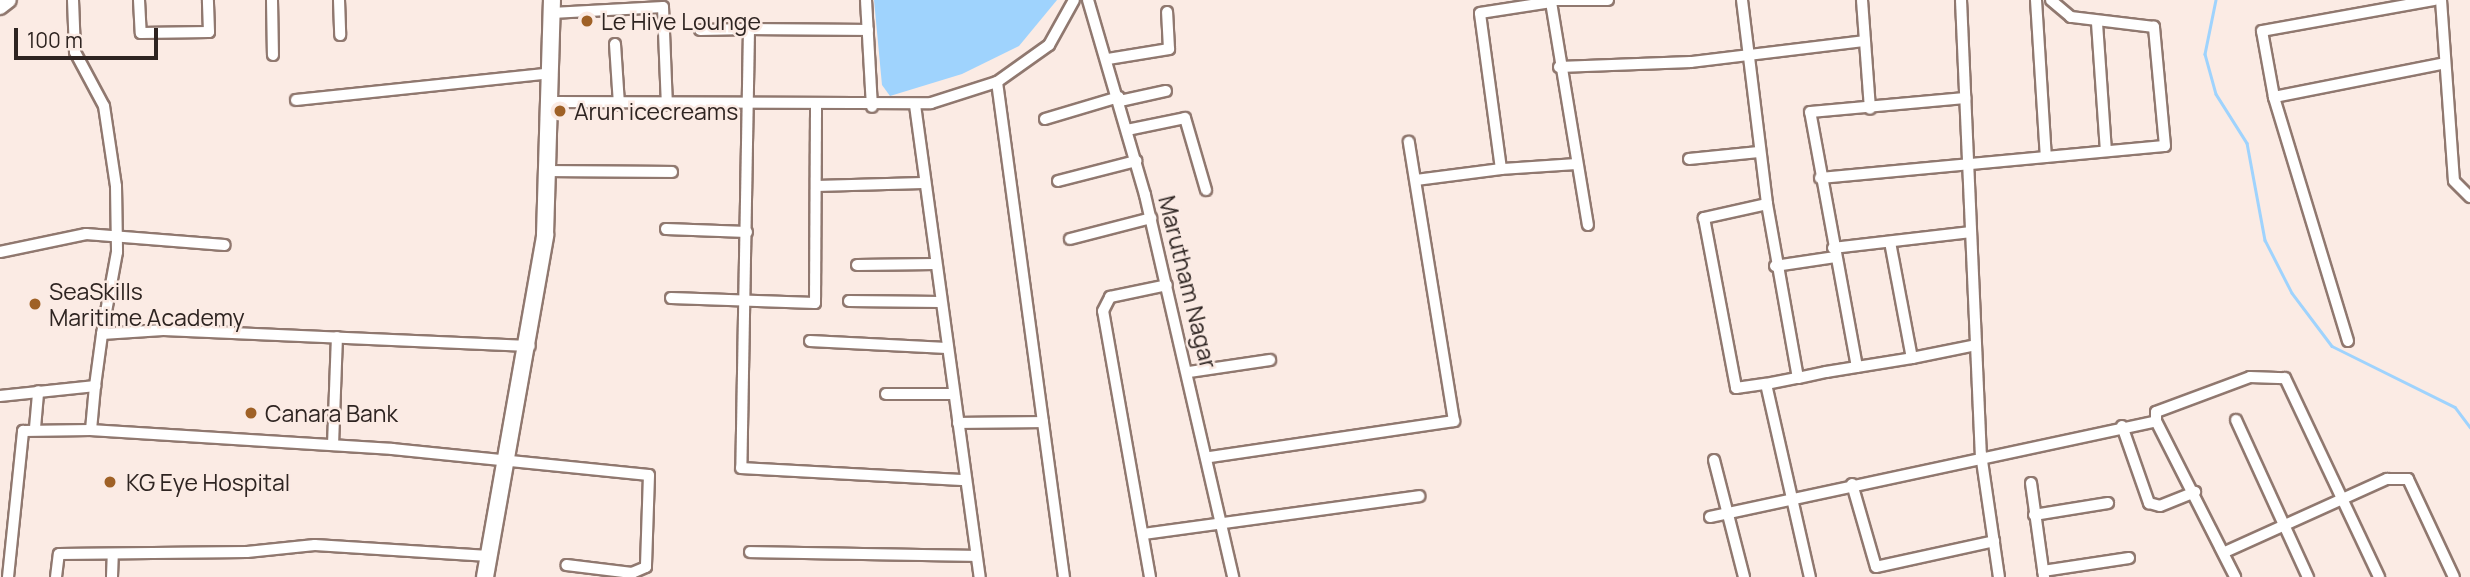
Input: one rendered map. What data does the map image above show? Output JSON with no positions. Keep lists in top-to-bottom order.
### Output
{
  "streets": {
    "street": ["Marutham Nagar"]
  },
  "places": [
    "Le Hive Lounge",
    "Arun icecreams",
    "SeaSkills Maritime Academy",
    "Canara Bank",
    "KG Eye Hospital"
  ],
  "scale_bar": "100 m"
}
